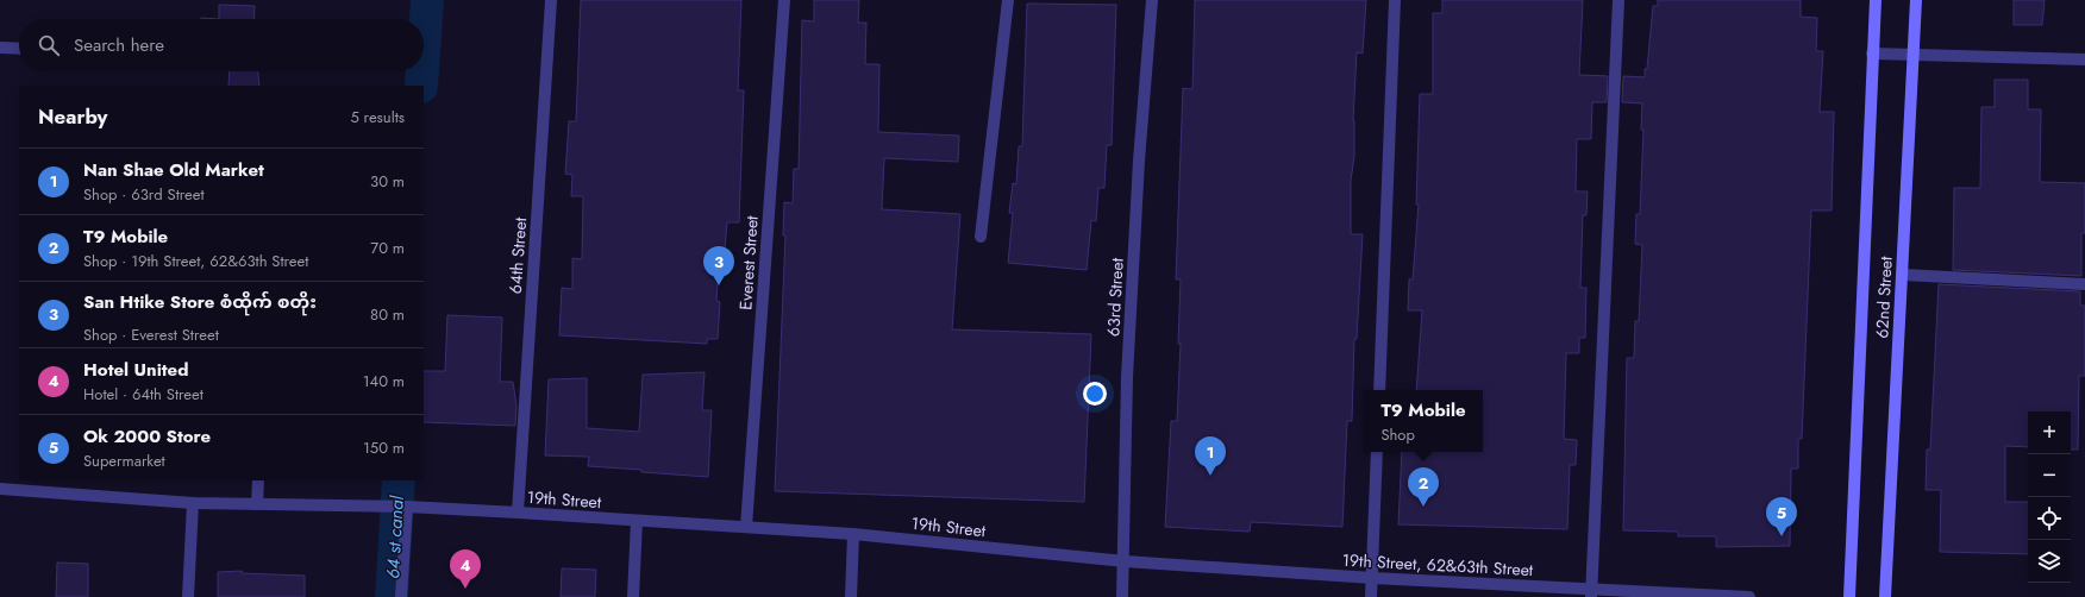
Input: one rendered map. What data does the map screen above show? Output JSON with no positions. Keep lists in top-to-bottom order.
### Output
{
  "streets": {
    "main road": ["62nd Street"],
    "street": [
      "64th Street",
      "Everest Street",
      "63rd Street",
      "19th Street",
      "19th Street, 62&63th Street"
    ]
  },
  "crossings": [
    ["64th Street", "19th Street"],
    ["Everest Street", "19th Street"],
    ["63rd Street", "19th Street"],
    ["63rd Street", "19th Street, 62&63th Street"],
    ["19th Street", "19th Street, 62&63th Street"]
  ],
  "water": ["64 st canal"],
  "page": {
    "search": "Search here",
    "heading": ["Nearby", "5 results"],
    "list": [
      {
        "mark": "1",
        "name": "Nan Shae Old Market",
        "note": "Shop · 63rd Street",
        "value": "30 m"
      },
      {
        "mark": "2",
        "name": "T9 Mobile",
        "note": "Shop · 19th Street, 62&63th Street",
        "value": "70 m"
      },
      {
        "mark": "3",
        "name": "San Htike Store စံထိုက် စတိုး",
        "note": "Shop · Everest Street",
        "value": "80 m"
      },
      {
        "mark": "4",
        "name": "Hotel United",
        "note": "Hotel · 64th Street",
        "value": "140 m"
      },
      {
        "mark": "5",
        "name": "Ok 2000 Store",
        "note": "Supermarket",
        "value": "150 m"
      }
    ],
    "pins": [
      "3",
      "1",
      "2",
      "5",
      "4"
    ],
    "popup": ["T9 Mobile", "Shop"],
    "map_buttons": ["+", "−"]
  }
}
